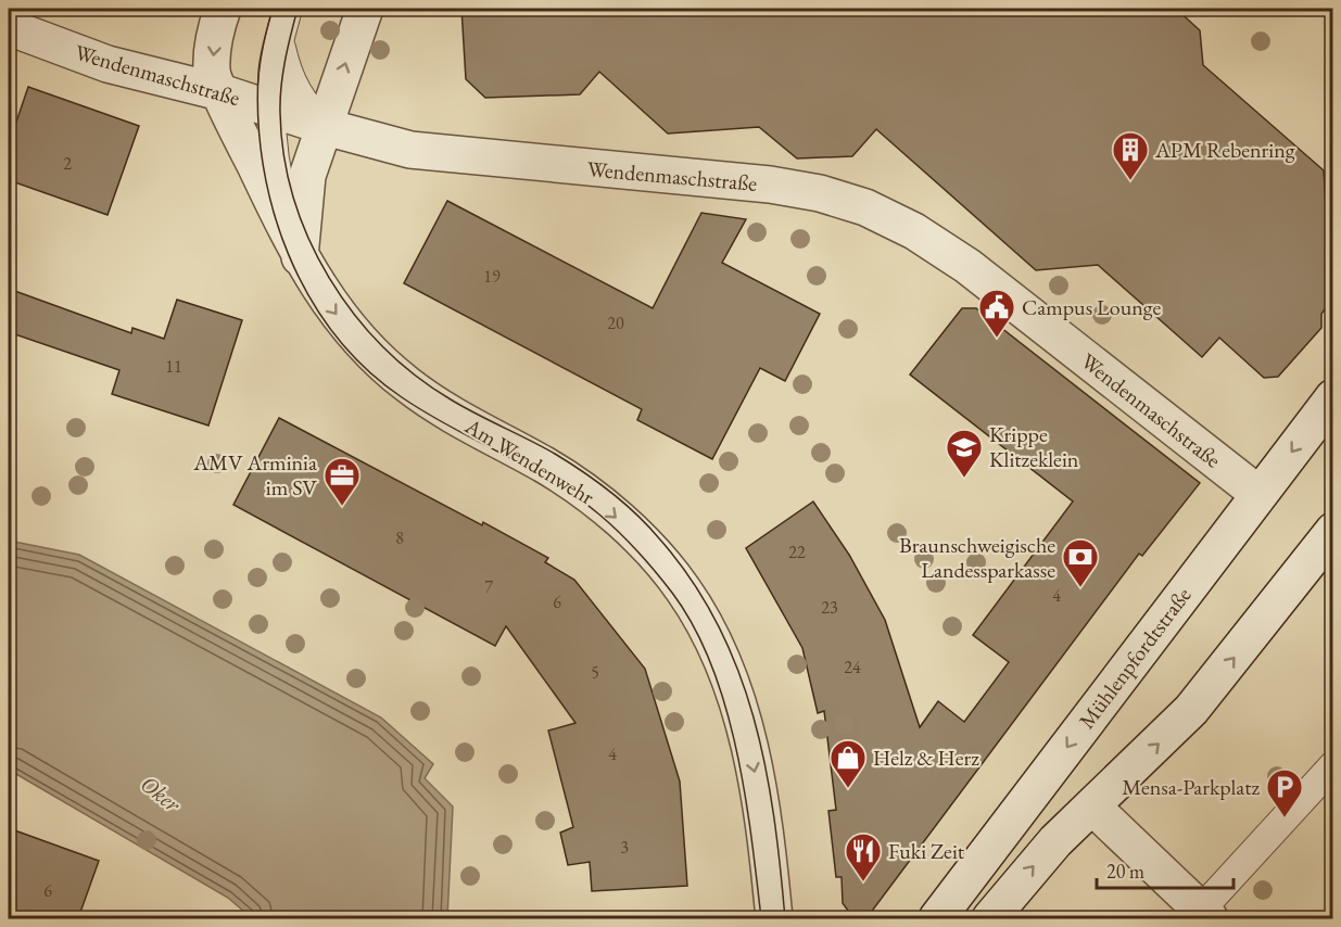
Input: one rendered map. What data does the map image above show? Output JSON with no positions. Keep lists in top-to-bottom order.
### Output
{
  "streets": {
    "street": ["Wendenmaschstraße", "Am Wendenwehr", "Mühlenpfordtstraße"]
  },
  "crossings": [
    ["Wendenmaschstraße", "Am Wendenwehr"],
    ["Wendenmaschstraße", "Mühlenpfordtstraße"]
  ],
  "one_way": ["Am Wendenwehr"],
  "water": ["Oker"],
  "places": {
    "building": ["APM Rebenring"],
    "public building": ["Campus Lounge"],
    "school or university": ["Krippe Klitzeklein"],
    "office": ["AMV Arminia im SV"],
    "bank": ["Braunschweigische Landessparkasse"],
    "shop": ["Helz & Herz"],
    "parking": ["Mensa-Parkplatz"],
    "restaurant": ["Fuki Zeit"]
  },
  "house_numbers": [
    "2",
    "19",
    "20",
    "11",
    "8",
    "22",
    "7",
    "4",
    "6",
    "23",
    "24",
    "5",
    "4",
    "3",
    "6"
  ],
  "scale_bar": "20 m"
}
